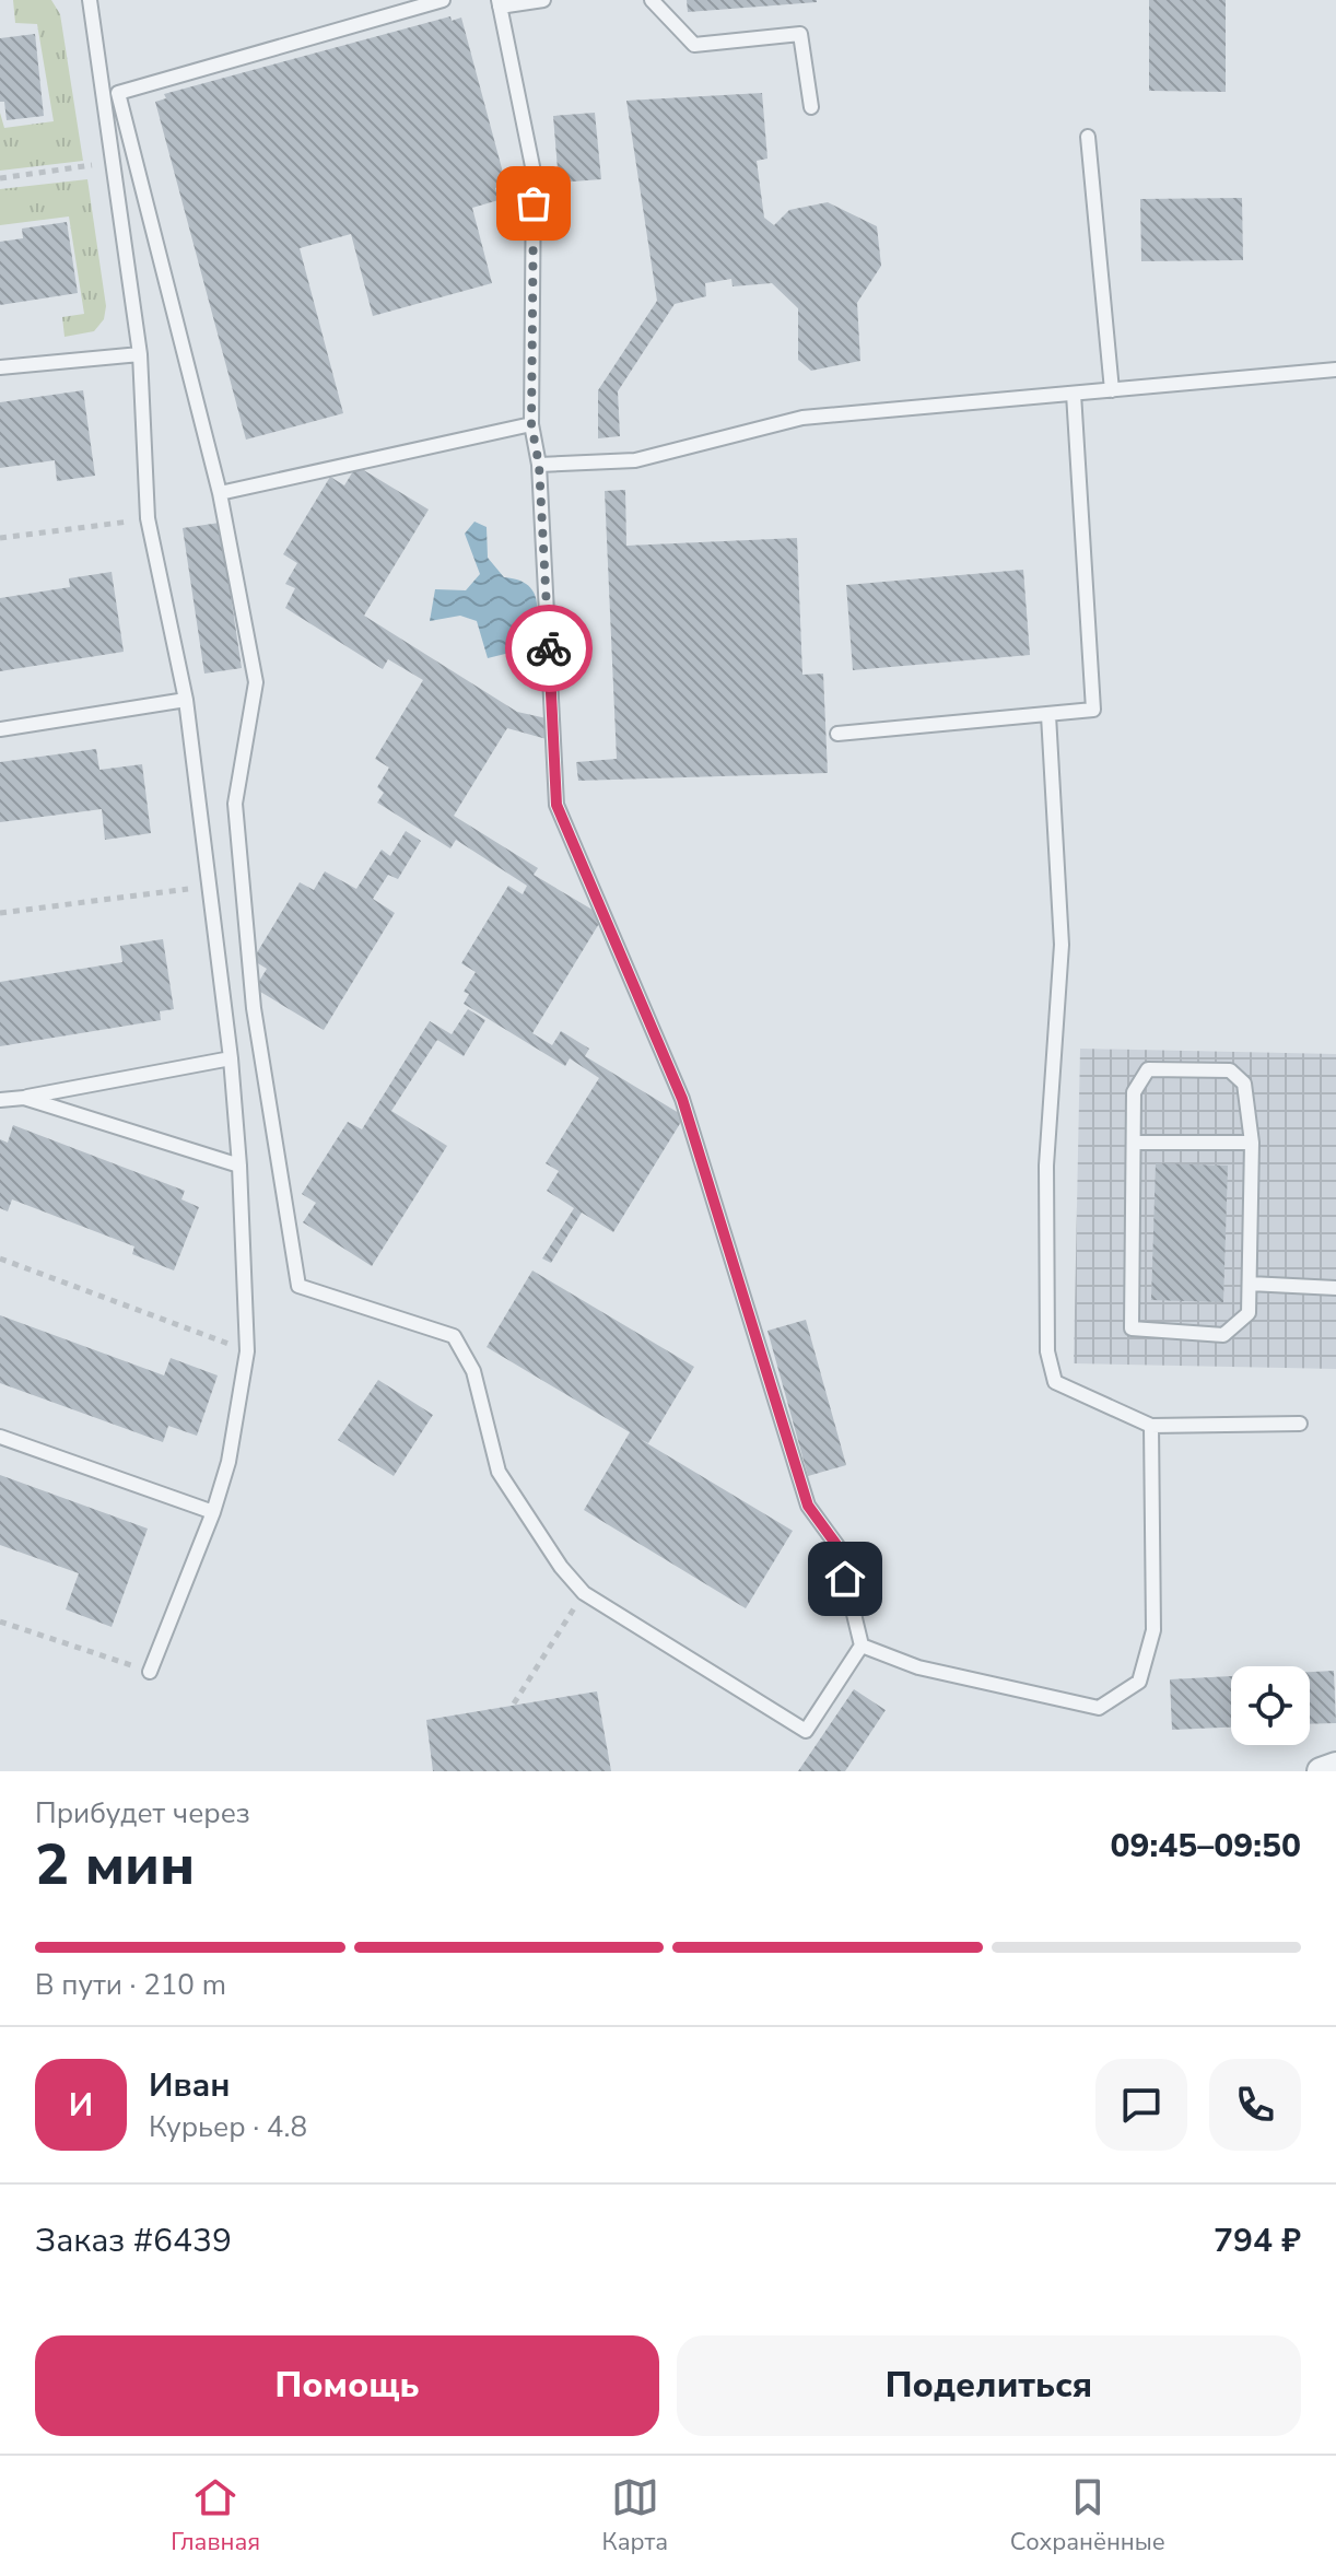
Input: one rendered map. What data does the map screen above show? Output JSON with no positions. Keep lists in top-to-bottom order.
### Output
{
  "page": {
    "heading": ["2 мин", "Прибудет через", "09:45–09:50"],
    "panel": [
      "Иван",
      "Курьер · 4.8",
      "Заказ #6439",
      "794 ₽"
    ],
    "bar": "В пути · 210 m",
    "round": "И",
    "buttons": ["Помощь", "Поделиться"],
    "tabs": ["Главная", "Карта", "Сохранённые"]
  }
}
